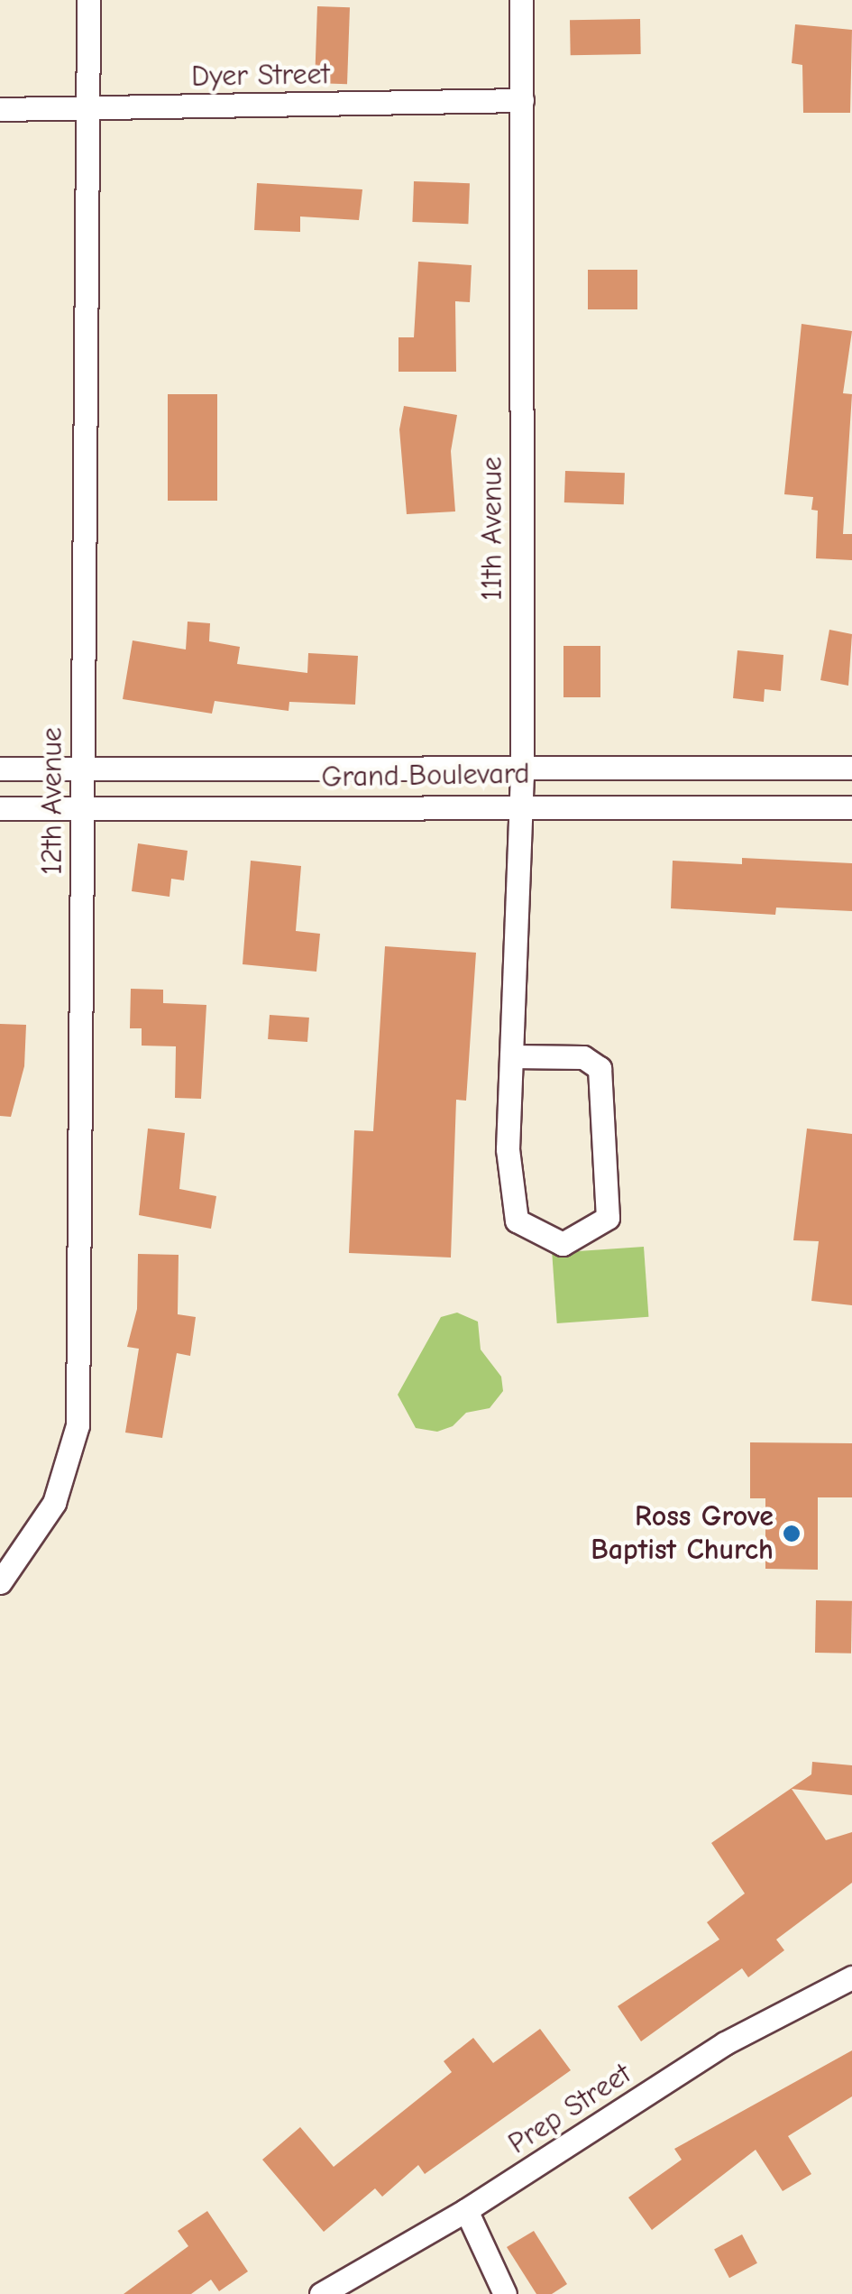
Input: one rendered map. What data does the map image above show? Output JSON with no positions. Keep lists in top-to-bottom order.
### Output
{
  "streets": {
    "street": [
      "Dyer Street",
      "11th Avenue",
      "Grand Boulevard",
      "12th Avenue",
      "Prep Street"
    ]
  },
  "crossings": [
    ["Dyer Street", "11th Avenue"],
    ["Dyer Street", "12th Avenue"],
    ["11th Avenue", "Grand Boulevard"],
    ["Grand Boulevard", "12th Avenue"]
  ],
  "places": ["Ross Grove Baptist Church"]
}
